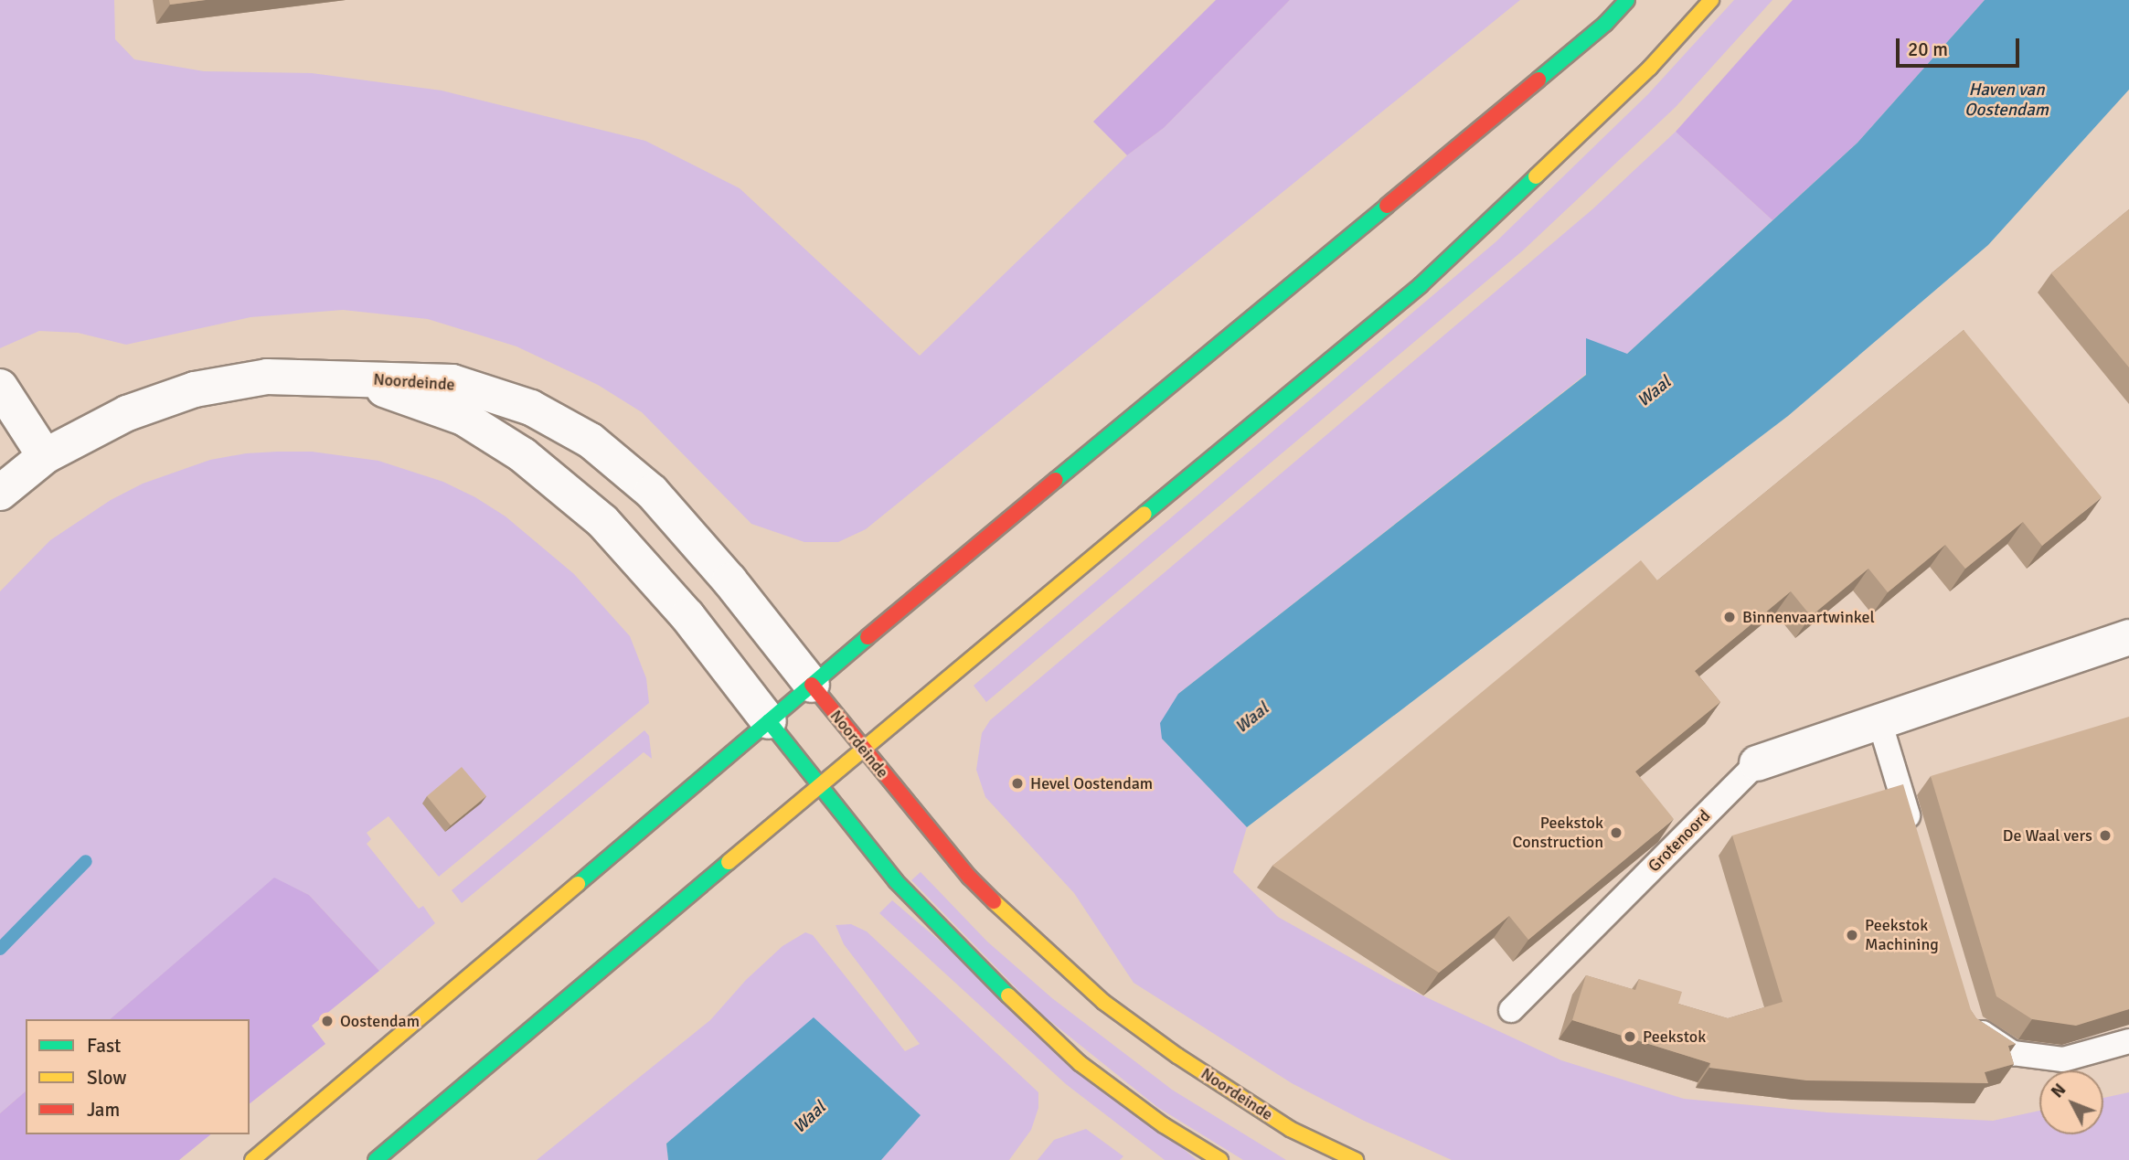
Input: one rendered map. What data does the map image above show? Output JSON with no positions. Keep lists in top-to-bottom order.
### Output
{
  "streets": {
    "main road": ["Noordeinde"],
    "street": ["Grotenoord"]
  },
  "water": ["Haven van Oostendam", "Waal"],
  "places": [
    "Binnenvaartwinkel",
    "Hevel Oostendam",
    "Peekstok Construction",
    "De Waal vers",
    "Peekstok Machining",
    "Oostendam",
    "Peekstok"
  ],
  "legend": ["Fast", "Slow", "Jam"],
  "scale_bar": "20 m",
  "north": "top left"
}
